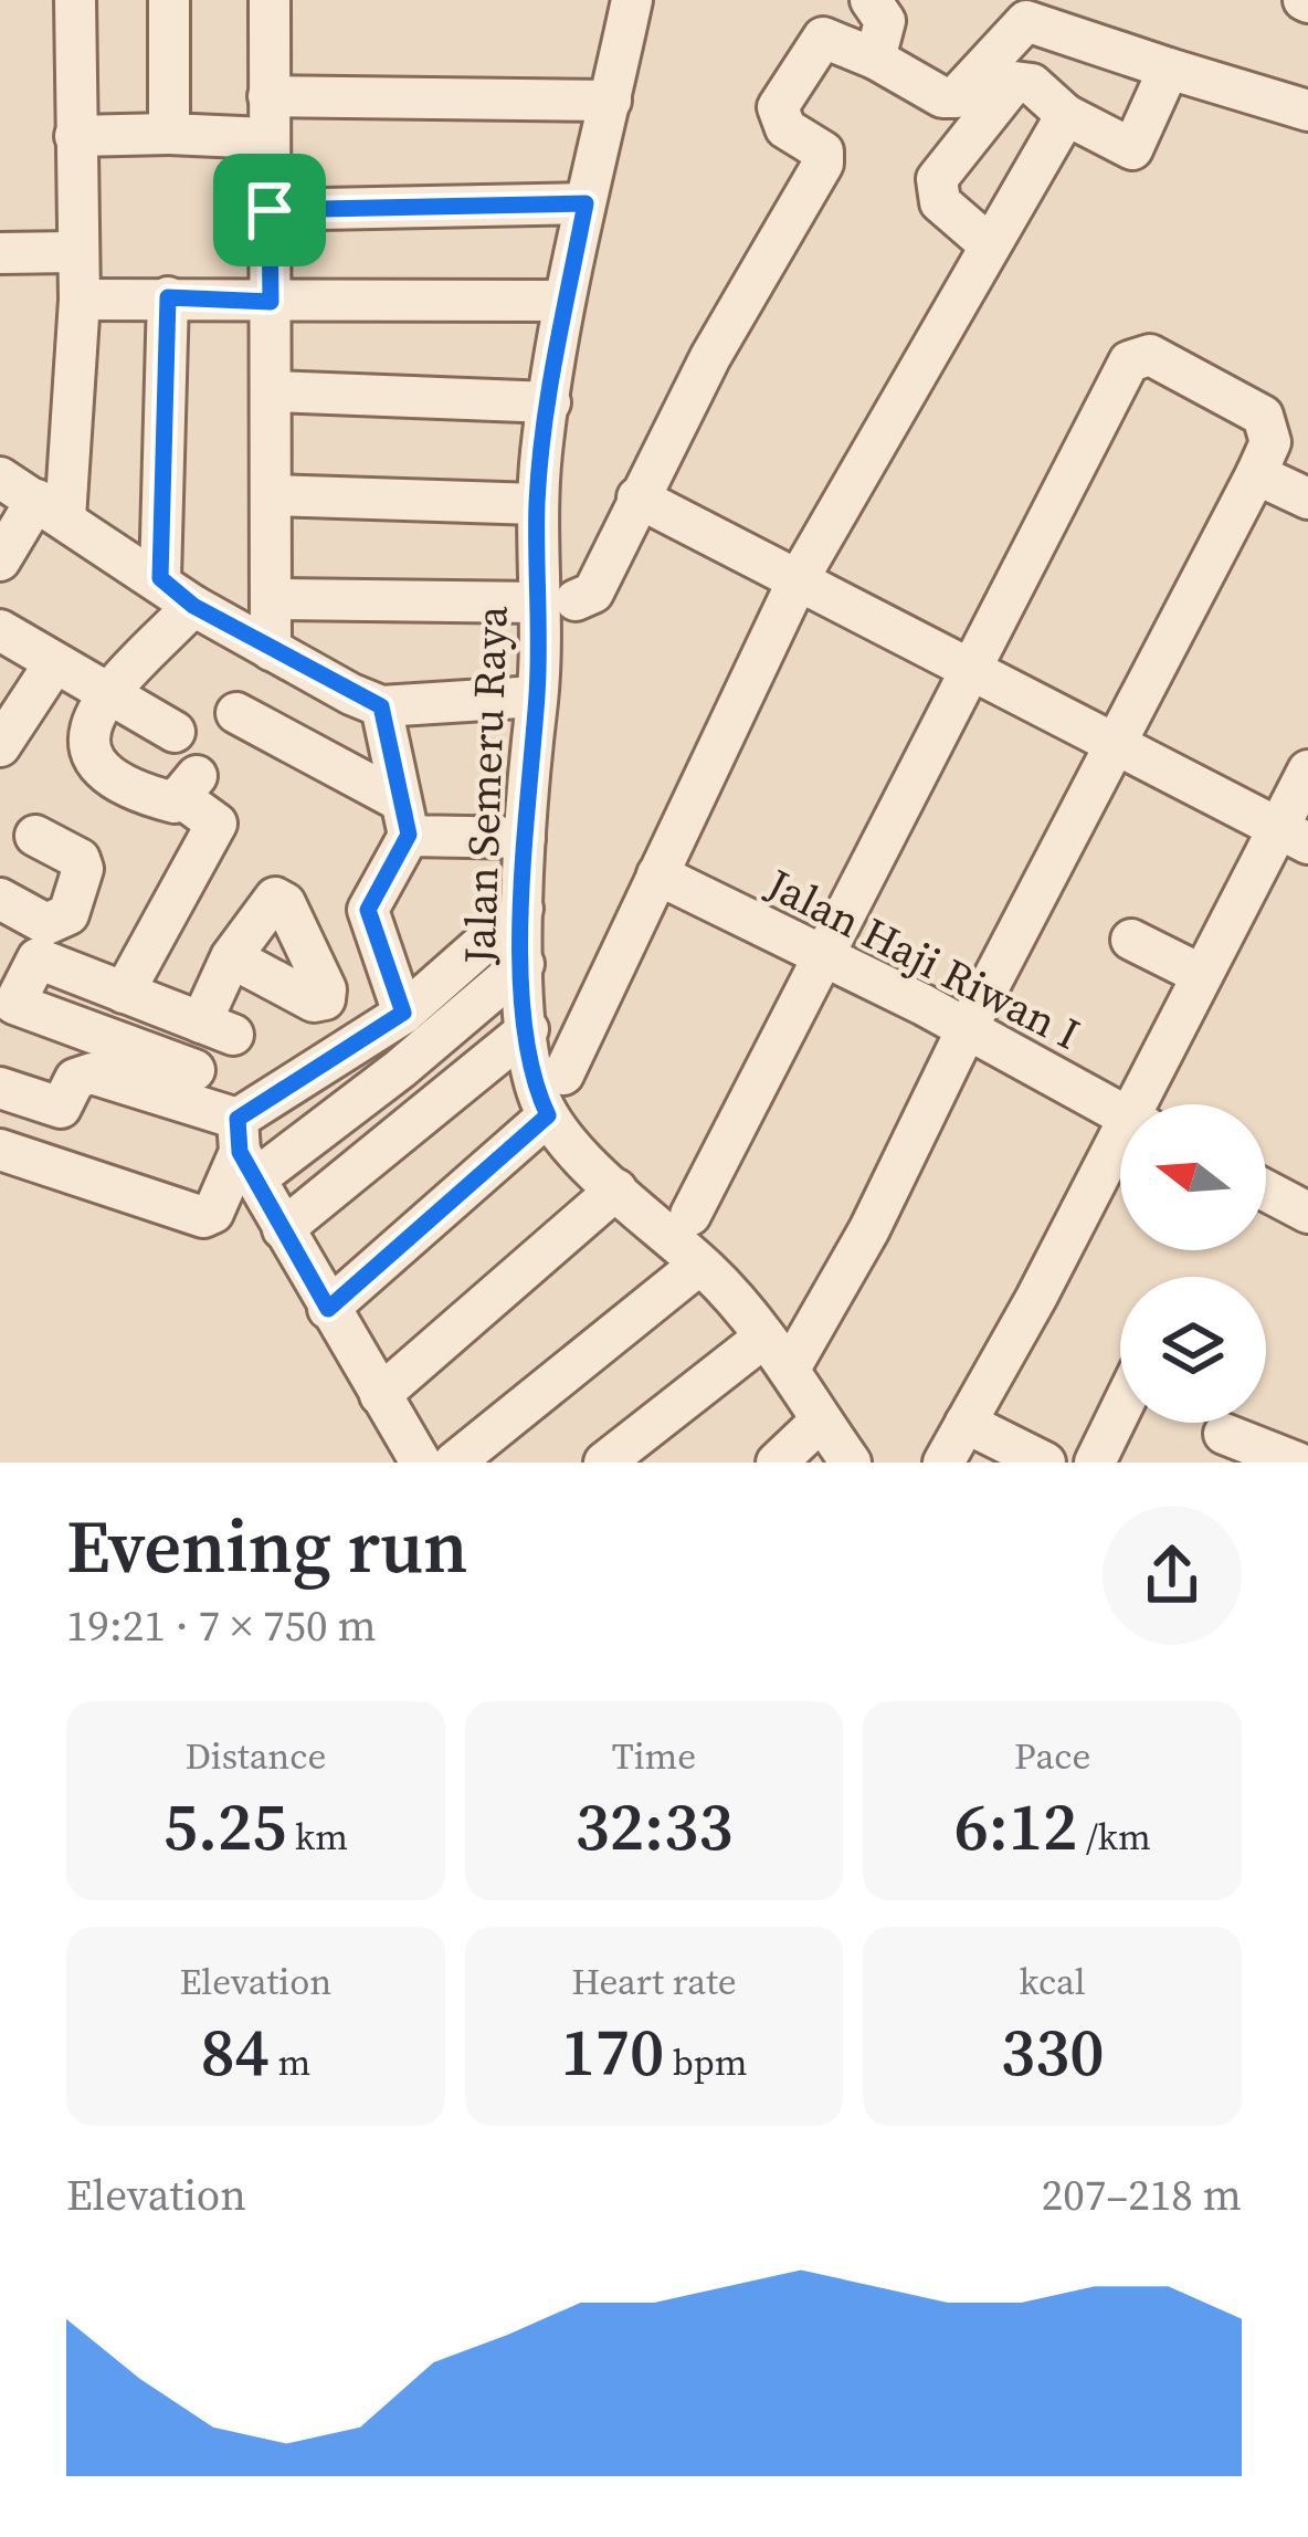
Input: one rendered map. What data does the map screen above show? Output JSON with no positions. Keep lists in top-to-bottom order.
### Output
{
  "streets": {
    "street": ["Jalan Semeru Raya", "Jalan Haji Riwan I"]
  },
  "north": "left",
  "page": {
    "heading": ["Evening run", "19:21 · 7 × 750 m"],
    "stats": [
      ["Distance", "5.25 km"],
      ["Time", "32:33"],
      ["Pace", "6:12 /km"],
      ["Elevation", "84 m"],
      ["Heart rate", "170 bpm"],
      ["kcal", "330"]
    ],
    "chart": ["Elevation", "207–218 m"]
  }
}
